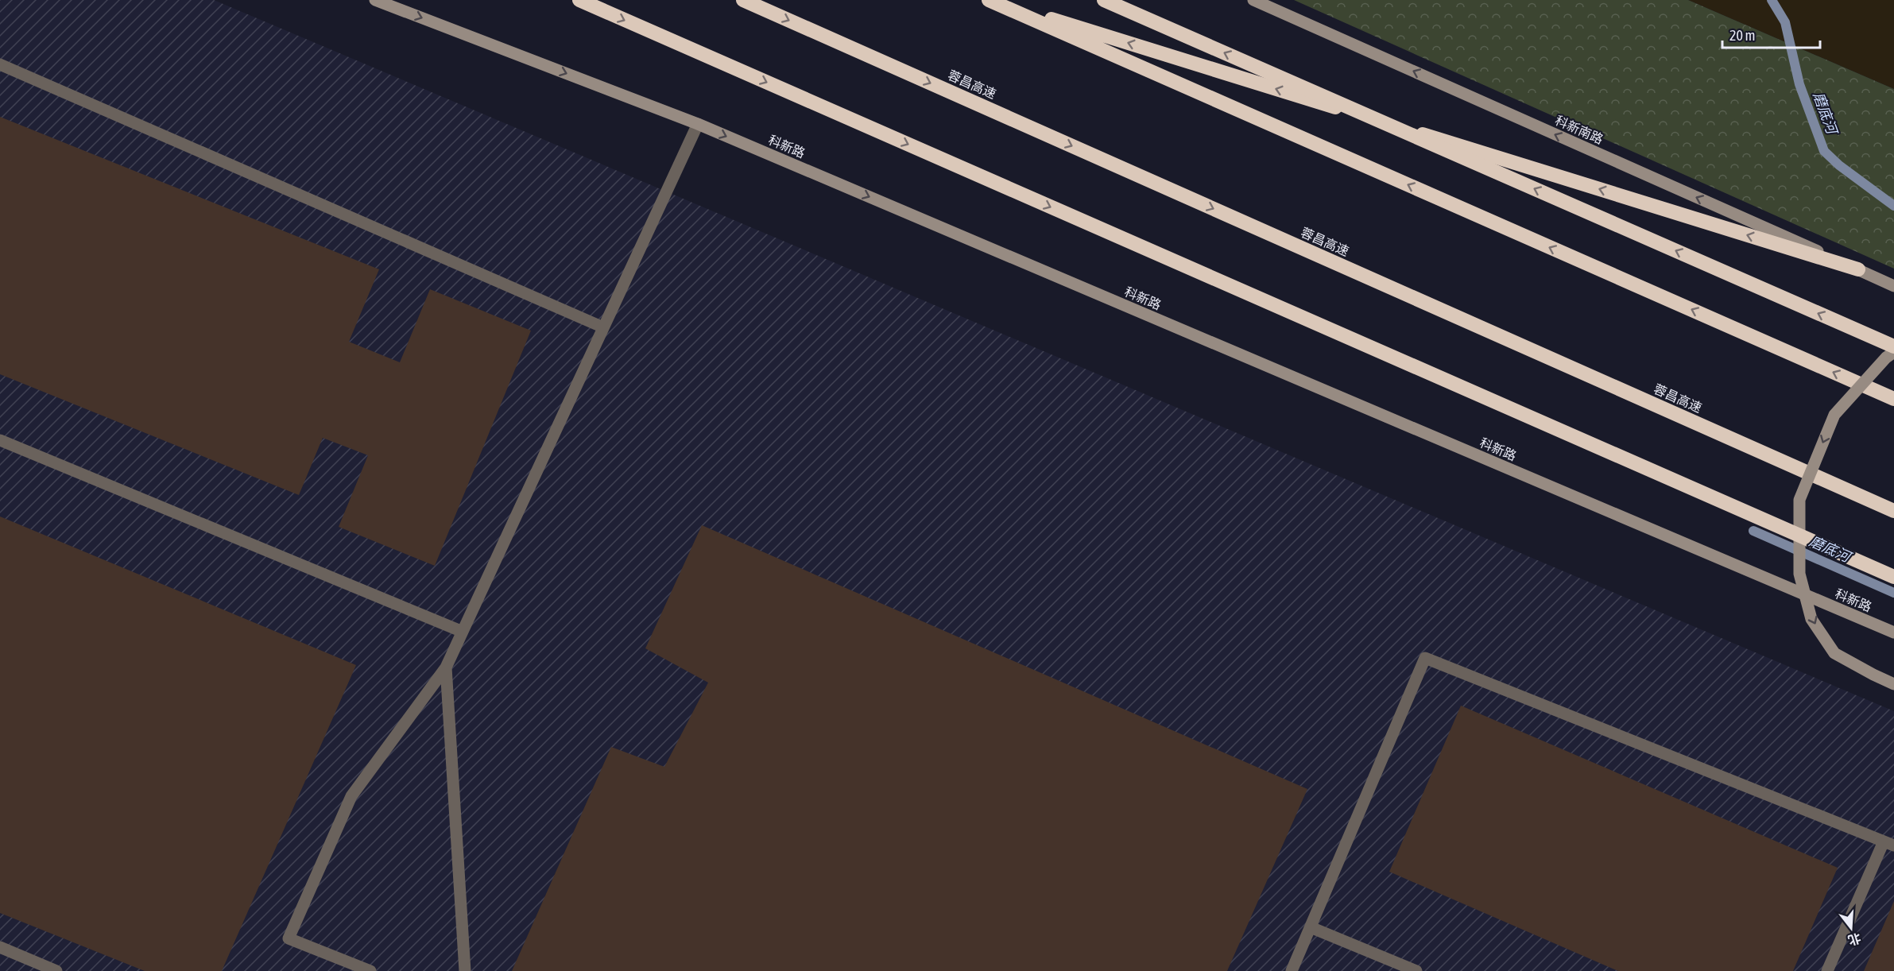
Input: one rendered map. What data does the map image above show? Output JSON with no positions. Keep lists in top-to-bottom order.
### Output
{
  "streets": {
    "highway": ["蓉昌高速"],
    "main road": ["科新南路", "科新路"]
  },
  "one_way": ["科新南路", "科新路"],
  "water": ["磨底河"],
  "scale_bar": "20 m",
  "north": "bottom"
}
